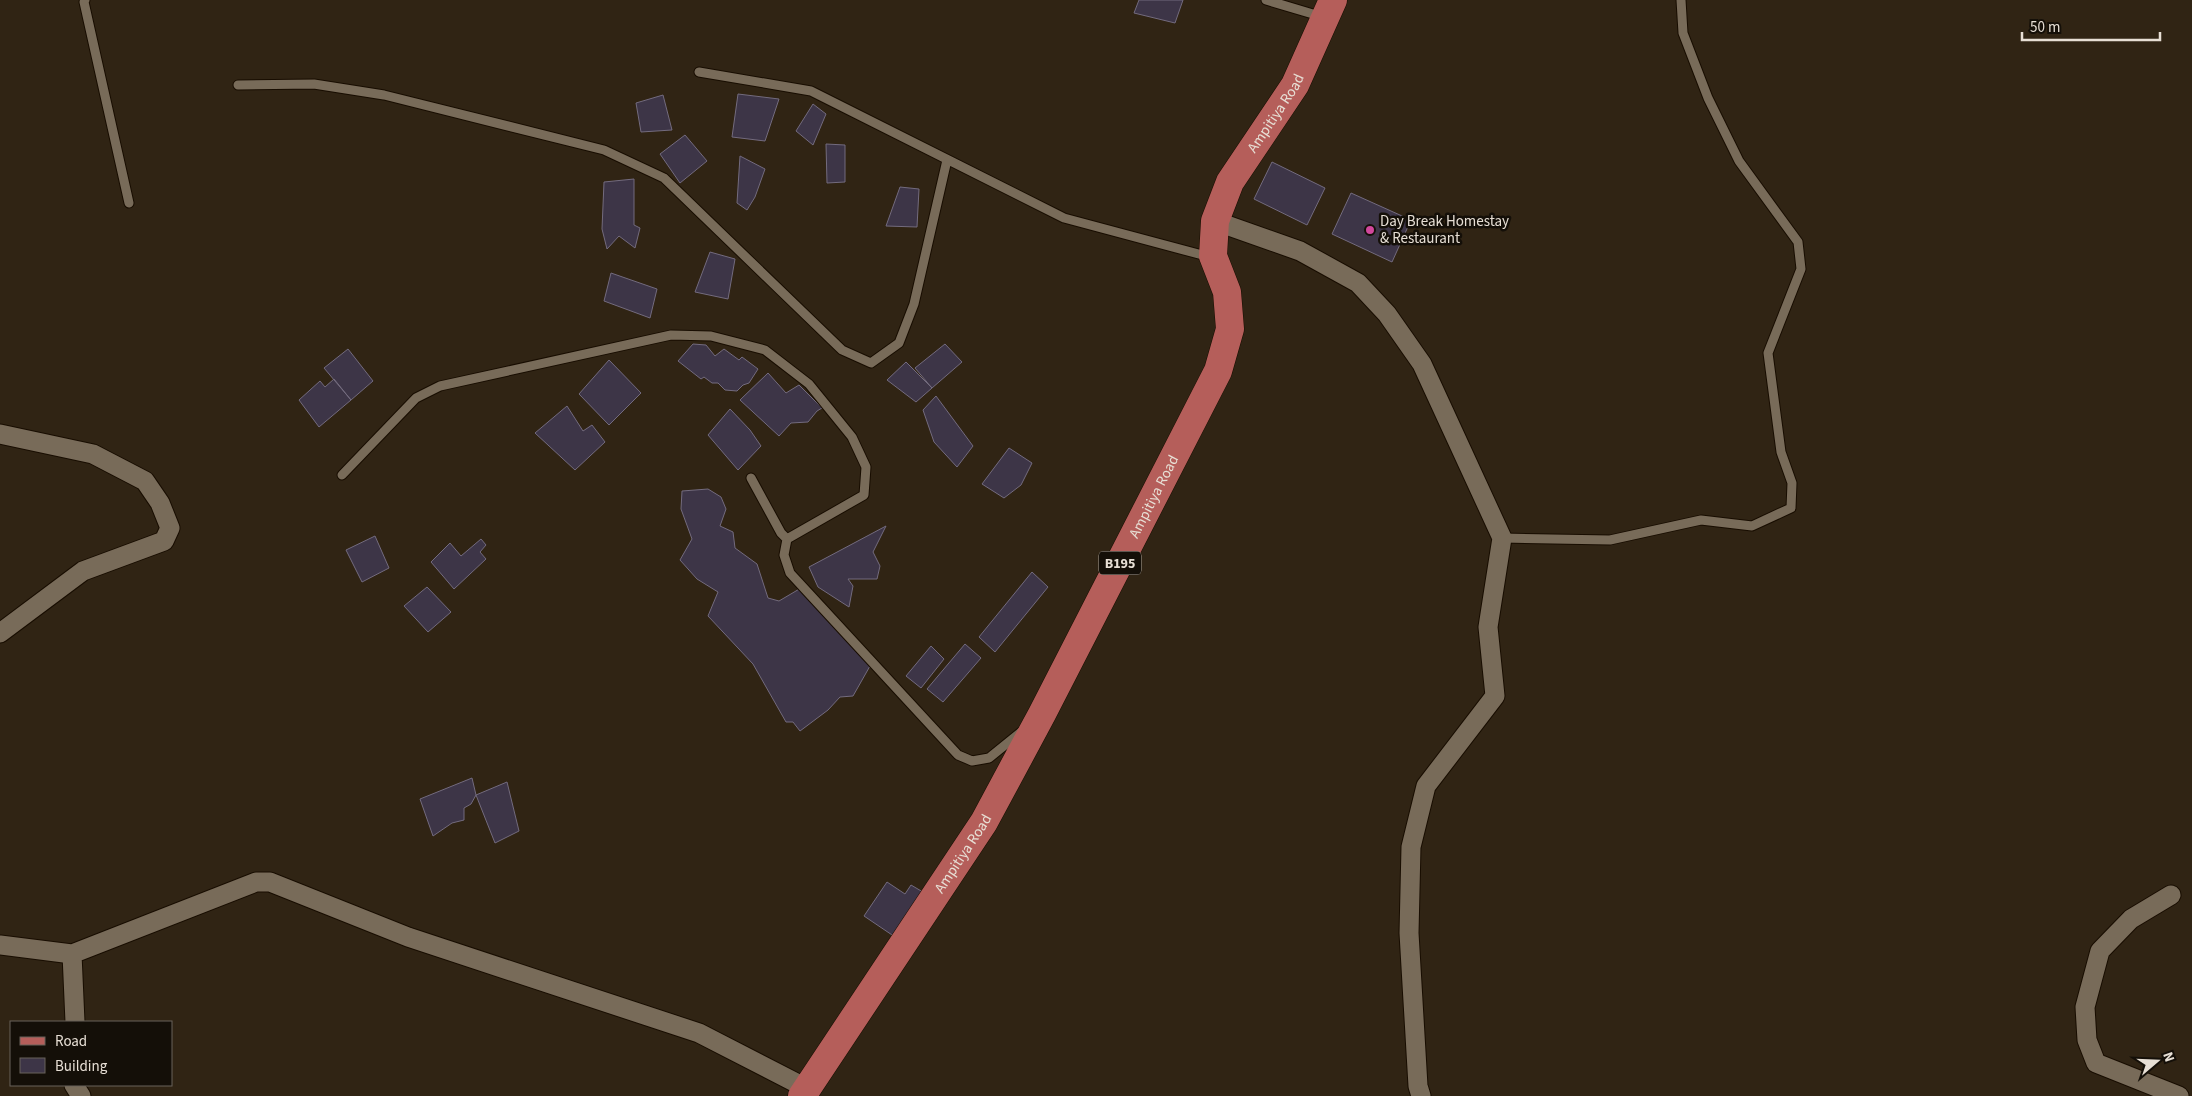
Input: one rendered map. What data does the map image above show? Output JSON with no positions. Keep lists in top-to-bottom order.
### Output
{
  "streets": {
    "main road": ["Ampitiya Road", "B195"]
  },
  "places": ["Day Break Homestay & Restaurant"],
  "legend": ["Road", "Building"],
  "scale_bar": "50 m",
  "north": "right"
}
